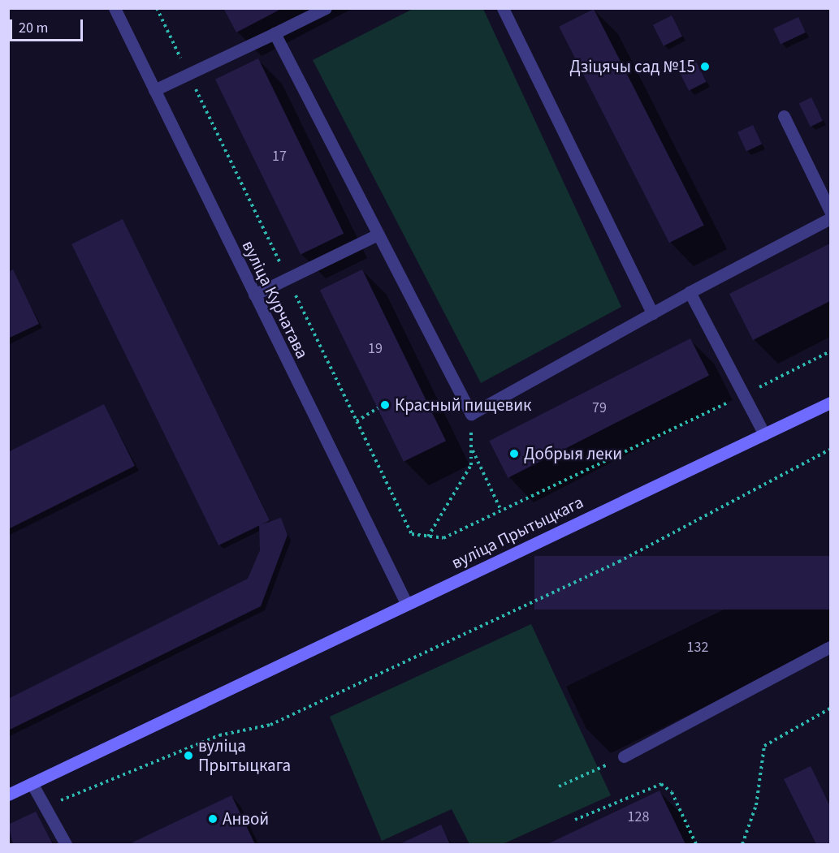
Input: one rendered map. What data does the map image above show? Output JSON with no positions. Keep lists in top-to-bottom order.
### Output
{
  "streets": {
    "main road": ["вуліца Прытыцкага"],
    "street": ["вуліца Курчатава"]
  },
  "crossings": [
    ["вуліца Курчатава", "вуліца Прытыцкага"]
  ],
  "places": [
    "Дзіцячы сад №15",
    "Красный пищевик",
    "Добрыя леки",
    "вуліца Прытыцкага",
    "Анвой"
  ],
  "house_numbers": [
    "17",
    "19",
    "79",
    "132",
    "128"
  ],
  "scale_bar": "20 m"
}
